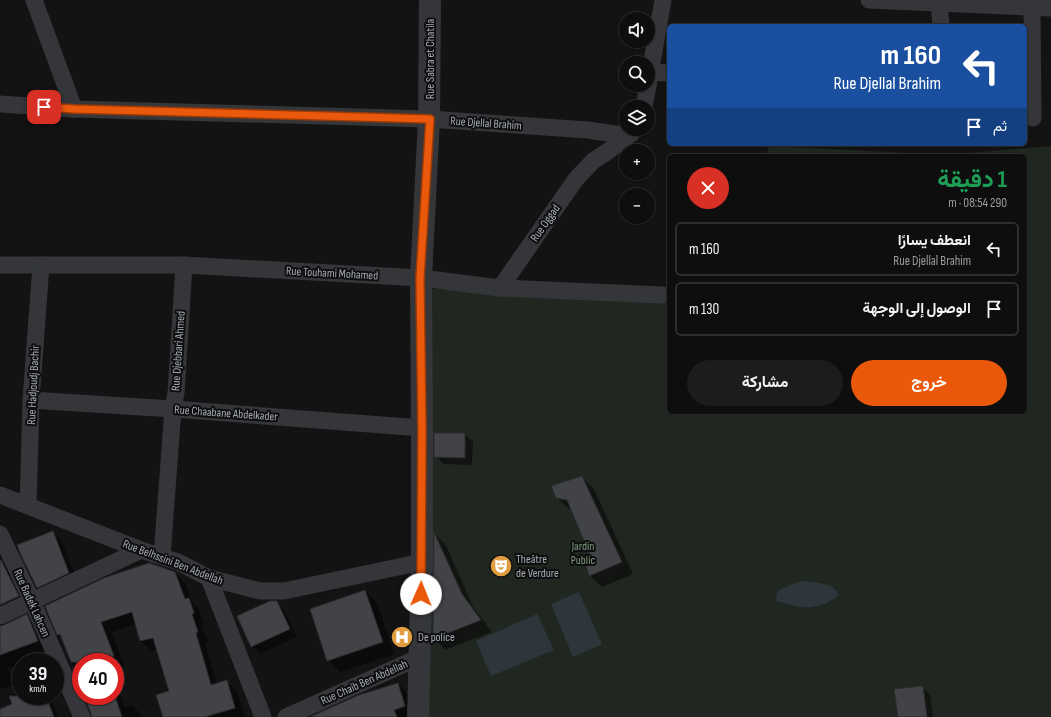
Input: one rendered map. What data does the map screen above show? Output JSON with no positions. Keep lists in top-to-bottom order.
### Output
{
  "streets": {
    "street": [
      "Rue Sabra et Chatila",
      "Rue Djellal Brahim",
      "Rue Oggad",
      "Rue Touhami Mohamed",
      "Rue Djebbari Ahmed",
      "Rue Hadjoudj Bachir",
      "Rue Chaabane Abdelkader",
      "Rue Belhssini Ben Abdellah",
      "Rue Badek Lahcen",
      "Rue Chaib Ben Abdellah"
    ]
  },
  "crossings": [
    ["Rue Sabra et Chatila", "Rue Djellal Brahim"],
    ["Rue Sabra et Chatila", "Rue Touhami Mohamed"],
    ["Rue Sabra et Chatila", "Rue Chaabane Abdelkader"],
    ["Rue Sabra et Chatila", "Rue Belhssini Ben Abdellah"],
    ["Rue Sabra et Chatila", "Rue Chaib Ben Abdellah"],
    ["Rue Oggad", "Rue Touhami Mohamed"],
    ["Rue Touhami Mohamed", "Rue Djebbari Ahmed"],
    ["Rue Touhami Mohamed", "Rue Hadjoudj Bachir"],
    ["Rue Djebbari Ahmed", "Rue Chaabane Abdelkader"],
    ["Rue Djebbari Ahmed", "Rue Belhssini Ben Abdellah"],
    ["Rue Hadjoudj Bachir", "Rue Chaabane Abdelkader"],
    ["Rue Hadjoudj Bachir", "Rue Belhssini Ben Abdellah"]
  ],
  "parks": ["Jardin Public"],
  "places": {
    "theatre": ["Theâtre de Verdure"],
    "hospital": ["De police"]
  },
  "page": {
    "map_buttons": ["+", "−"],
    "turn": ["160 m", "Rue Djellal Brahim"],
    "then": "ثم",
    "heading": ["1 دقيقة", "290 m · 08:54"],
    "list": [
      {
        "name": "انعطف يسارًا",
        "note": "Rue Djellal Brahim",
        "value": "160 m"
      },
      {
        "name": "الوصول إلى الوجهة",
        "value": "130 m"
      }
    ],
    "buttons": ["خروج", "مشاركة"],
    "speed": "39 km/h",
    "limit": "40"
  }
}
